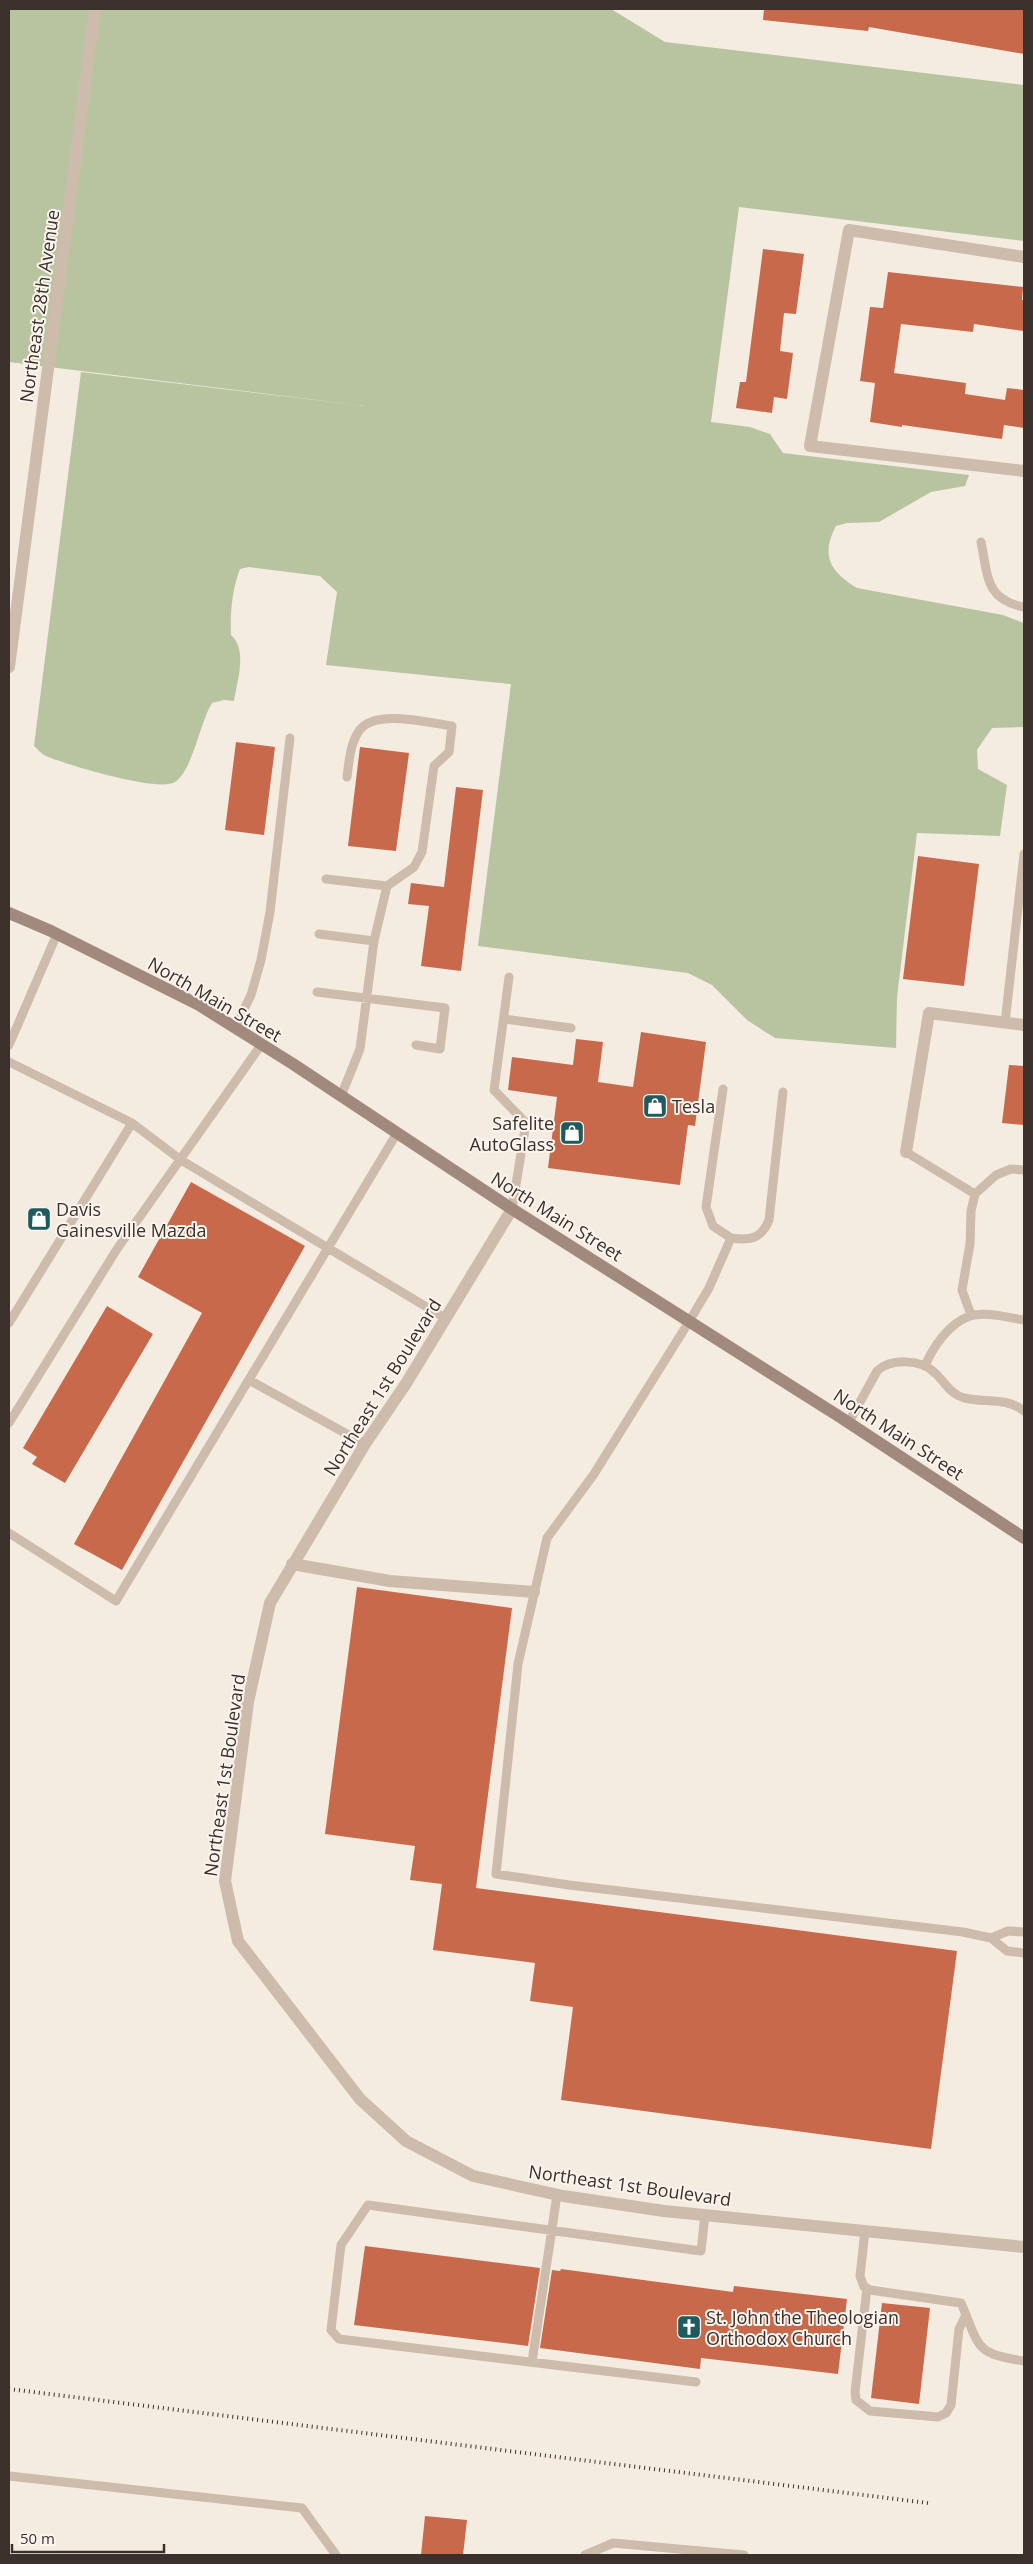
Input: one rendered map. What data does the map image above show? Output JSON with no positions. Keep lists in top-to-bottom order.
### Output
{
  "streets": {
    "main road": ["North Main Street"],
    "street": ["Northeast 28th Avenue", "Northeast 1st Boulevard"]
  },
  "crossings": [
    ["North Main Street", "Northeast 1st Boulevard"]
  ],
  "places": {
    "shop": ["Tesla", "Safelite AutoGlass", "Davis Gainesville Mazda"],
    "church": ["St. John the Theologian Orthodox Church"]
  },
  "scale_bar": "50 m"
}
